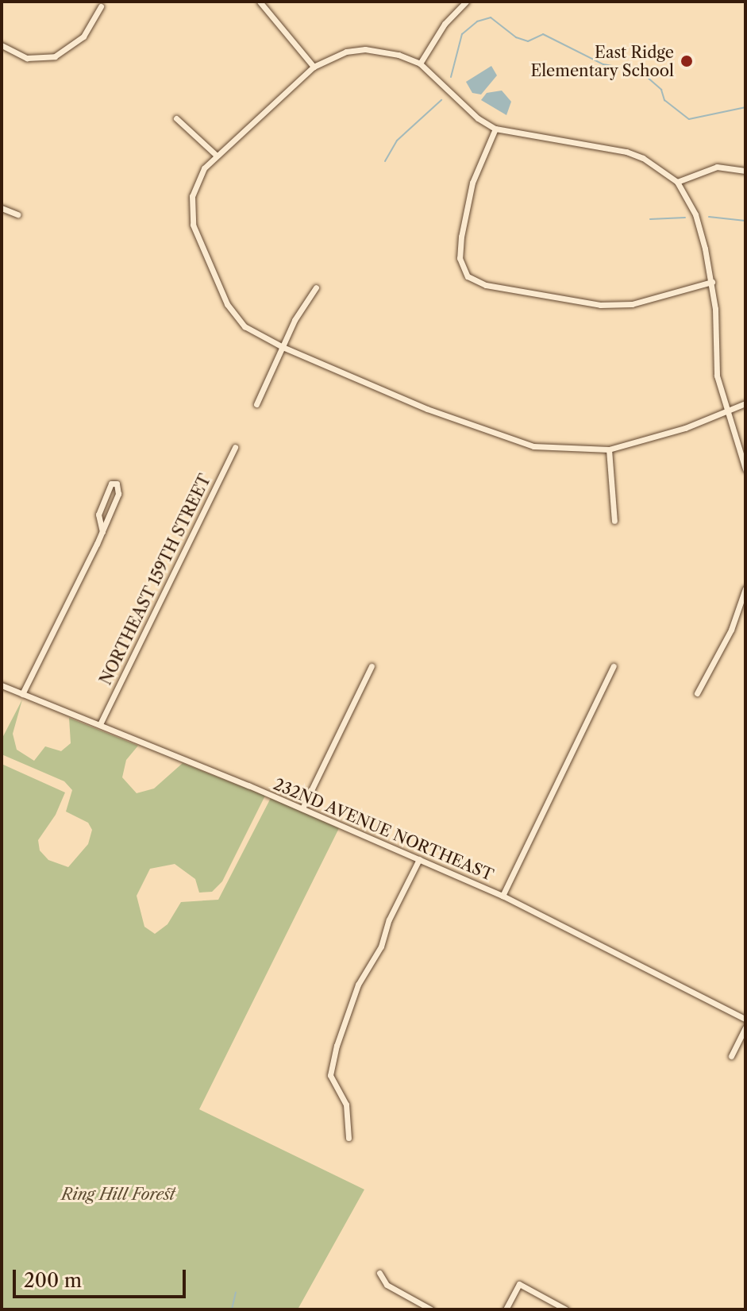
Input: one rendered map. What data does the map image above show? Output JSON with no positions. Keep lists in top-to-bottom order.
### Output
{
  "streets": {
    "street": ["NORTHEAST 159TH STREET", "232ND AVENUE NORTHEAST"]
  },
  "crossings": [
    ["NORTHEAST 159TH STREET", "232ND AVENUE NORTHEAST"]
  ],
  "parks": ["Ring Hill Forest"],
  "places": ["East Ridge Elementary School"],
  "scale_bar": "200 m"
}
